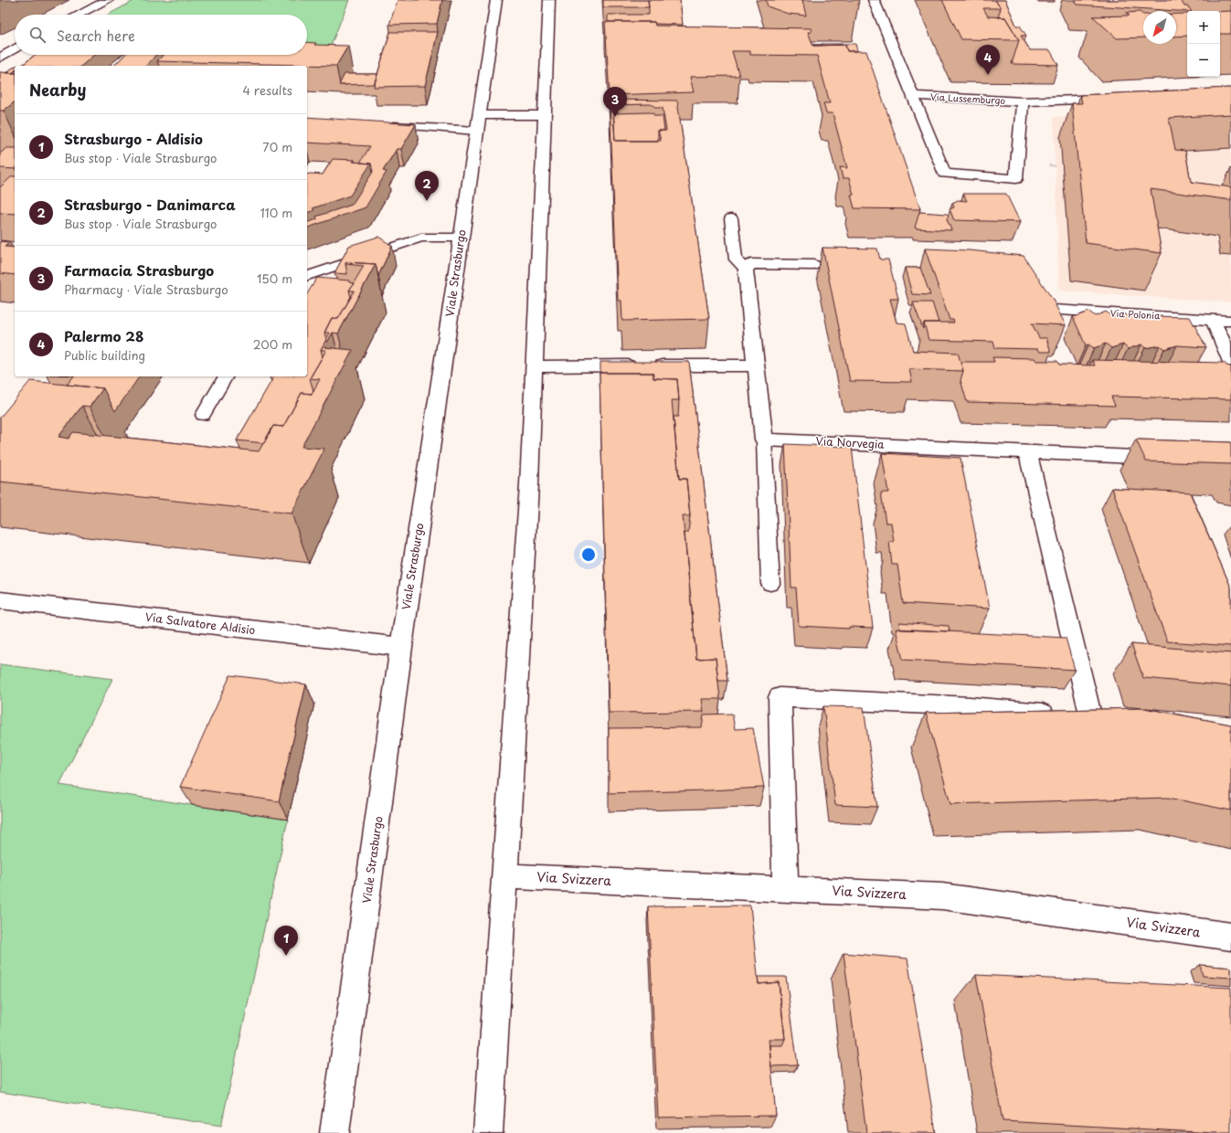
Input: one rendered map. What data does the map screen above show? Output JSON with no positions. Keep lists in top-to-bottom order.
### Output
{
  "streets": {
    "street": [
      "Via Lussemburgo",
      "Viale Strasburgo",
      "Via Polonia",
      "Via Norvegia",
      "Via Salvatore Aldisio",
      "Via Svizzera"
    ]
  },
  "crossings": [
    ["Viale Strasburgo", "Via Salvatore Aldisio"]
  ],
  "north": "bottom left",
  "page": {
    "map_buttons": ["+", "−"],
    "search": "Search here",
    "pins": [
      "4",
      "3",
      "2",
      "1"
    ],
    "heading": ["Nearby", "4 results"],
    "list": [
      {
        "mark": "1",
        "name": "Strasburgo - Aldisio",
        "note": "Bus stop · Viale Strasburgo",
        "value": "70 m"
      },
      {
        "mark": "2",
        "name": "Strasburgo - Danimarca",
        "note": "Bus stop · Viale Strasburgo",
        "value": "110 m"
      },
      {
        "mark": "3",
        "name": "Farmacia Strasburgo",
        "note": "Pharmacy · Viale Strasburgo",
        "value": "150 m"
      },
      {
        "mark": "4",
        "name": "Palermo 28",
        "note": "Public building",
        "value": "200 m"
      }
    ]
  }
}
